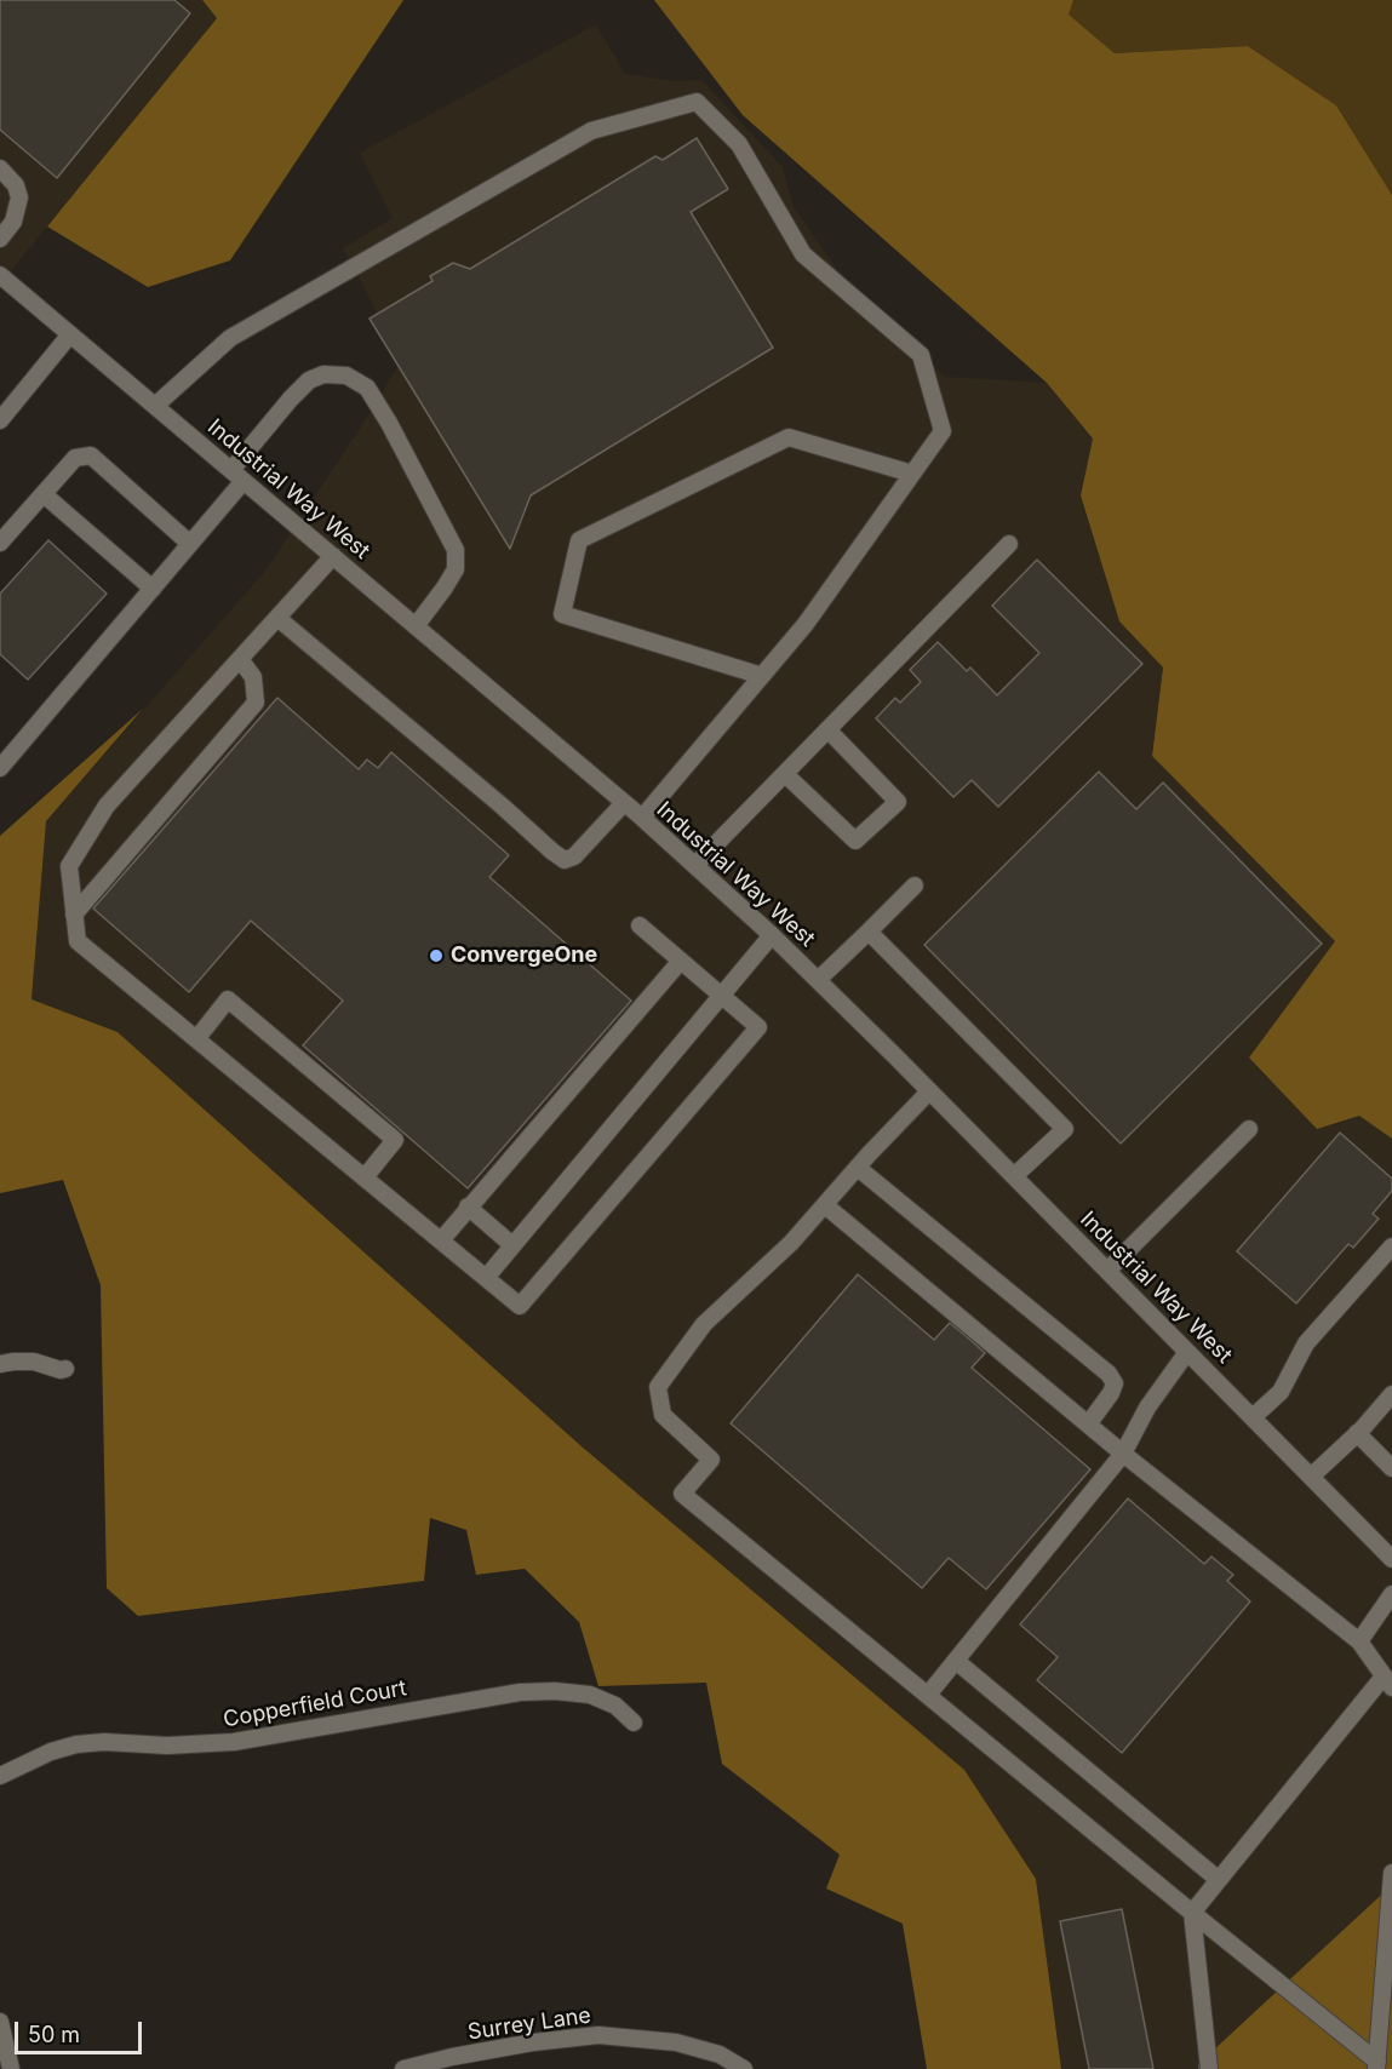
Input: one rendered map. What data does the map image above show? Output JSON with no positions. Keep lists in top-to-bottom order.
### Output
{
  "streets": {
    "street": ["Industrial Way West", "Copperfield Court", "Surrey Lane"]
  },
  "places": ["ConvergeOne"],
  "scale_bar": "50 m"
}
